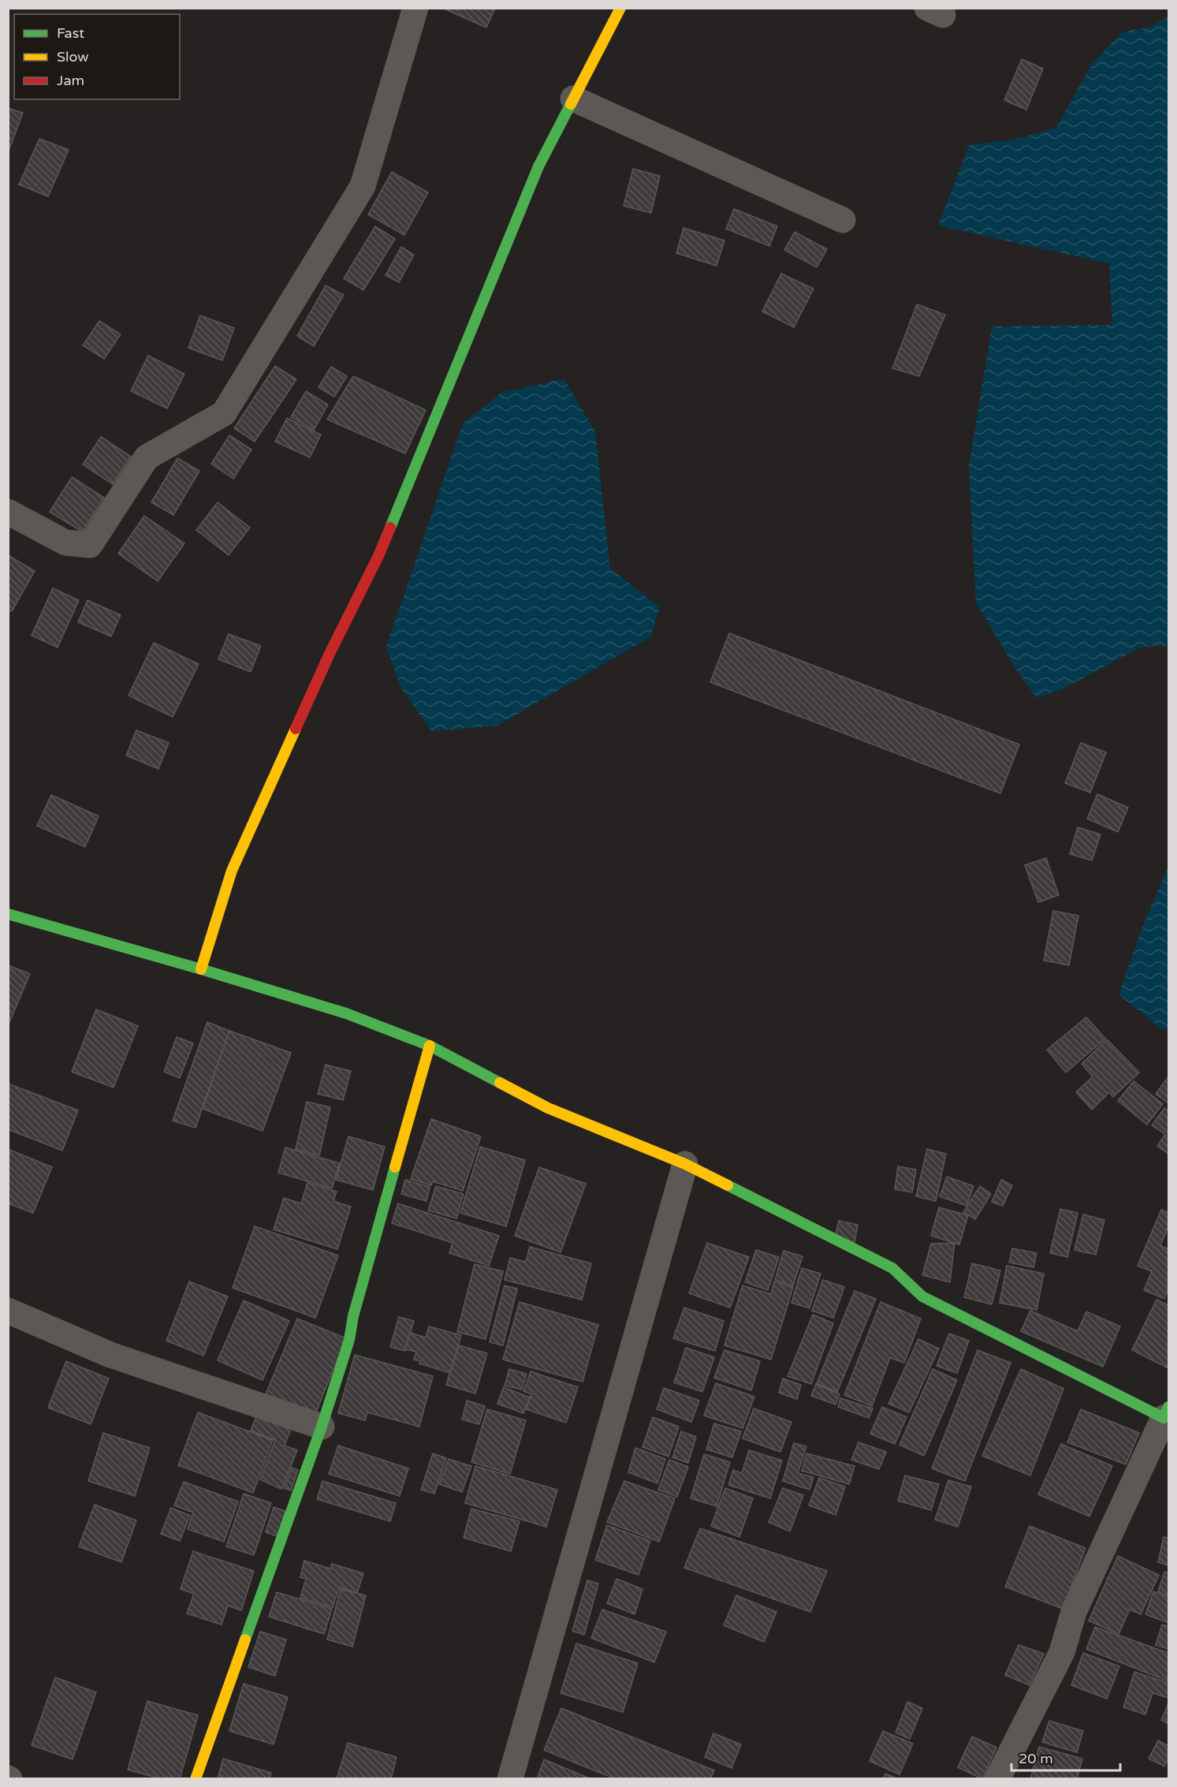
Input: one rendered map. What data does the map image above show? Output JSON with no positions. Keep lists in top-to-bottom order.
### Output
{
  "legend": ["Fast", "Slow", "Jam"],
  "scale_bar": "20 m"
}
